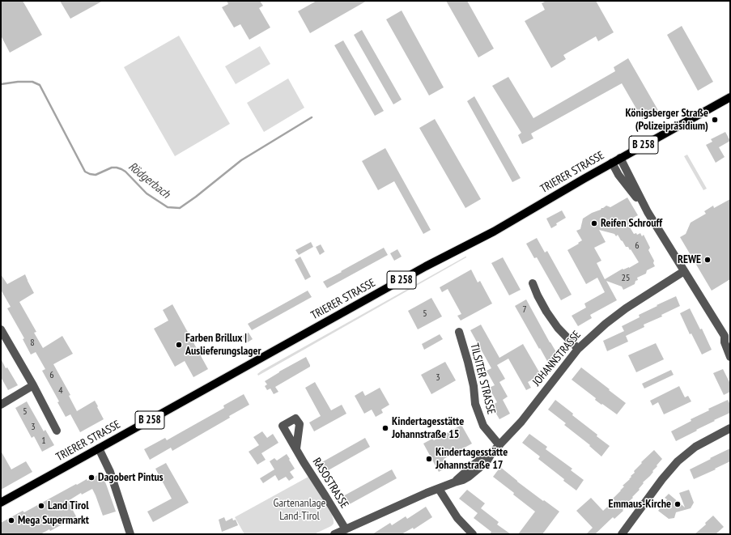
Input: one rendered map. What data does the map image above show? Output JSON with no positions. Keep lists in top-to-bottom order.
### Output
{
  "streets": {
    "main road": ["B 258", "TRIERER STRASSE"],
    "street": ["JOHANNSTRASSE", "TILSITER STRASSE", "RASOSTRASSE"]
  },
  "crossings": [
    ["JOHANNSTRASSE", "TILSITER STRASSE"],
    ["JOHANNSTRASSE", "RASOSTRASSE"]
  ],
  "water": ["Rödgerbach"],
  "parks": ["Gartenanlage Land-Tirol"],
  "places": [
    "Königsberger Straße (Polizeipräsidium)",
    "Reifen Schrouff",
    "REWE",
    "Farben Brillux | Auslieferungslager",
    "Kindertagesstätte Johannstraße 15",
    "Kindertagesstätte Johannstraße 17",
    "Dagobert Pintus",
    "Emmaus-Kirche",
    "Land Tirol",
    "Mega Supermarkt"
  ],
  "house_numbers": [
    "6",
    "25",
    "7",
    "5",
    "8",
    "6",
    "3",
    "4",
    "5",
    "3",
    "1"
  ]
}
